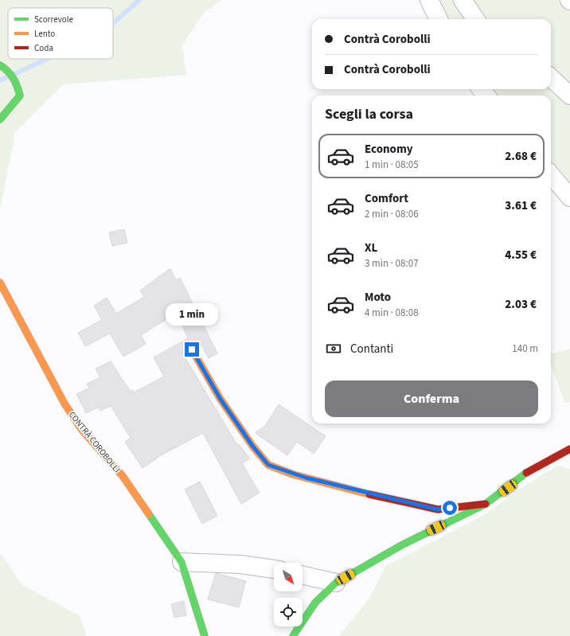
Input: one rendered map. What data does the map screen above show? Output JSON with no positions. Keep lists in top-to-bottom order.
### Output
{
  "streets": {
    "street": ["CONTRÀ COROBOLLI"]
  },
  "legend": ["Scorrevole", "Lento", "Coda"],
  "north": "bottom right",
  "page": {
    "banner": ["Contrà Corobolli", "Contrà Corobolli"],
    "heading": "Scegli la corsa",
    "list": [
      {
        "name": "Economy",
        "note": "1 min · 08:05",
        "value": "2.68 €"
      },
      {
        "name": "Comfort",
        "note": "2 min · 08:06",
        "value": "3.61 €"
      },
      {
        "name": "XL",
        "note": "3 min · 08:07",
        "value": "4.55 €"
      },
      {
        "name": "Moto",
        "note": "4 min · 08:08",
        "value": "2.03 €"
      }
    ],
    "bubble": "1 min",
    "pay": ["Contanti", "140 m"],
    "buttons": "Conferma"
  }
}
